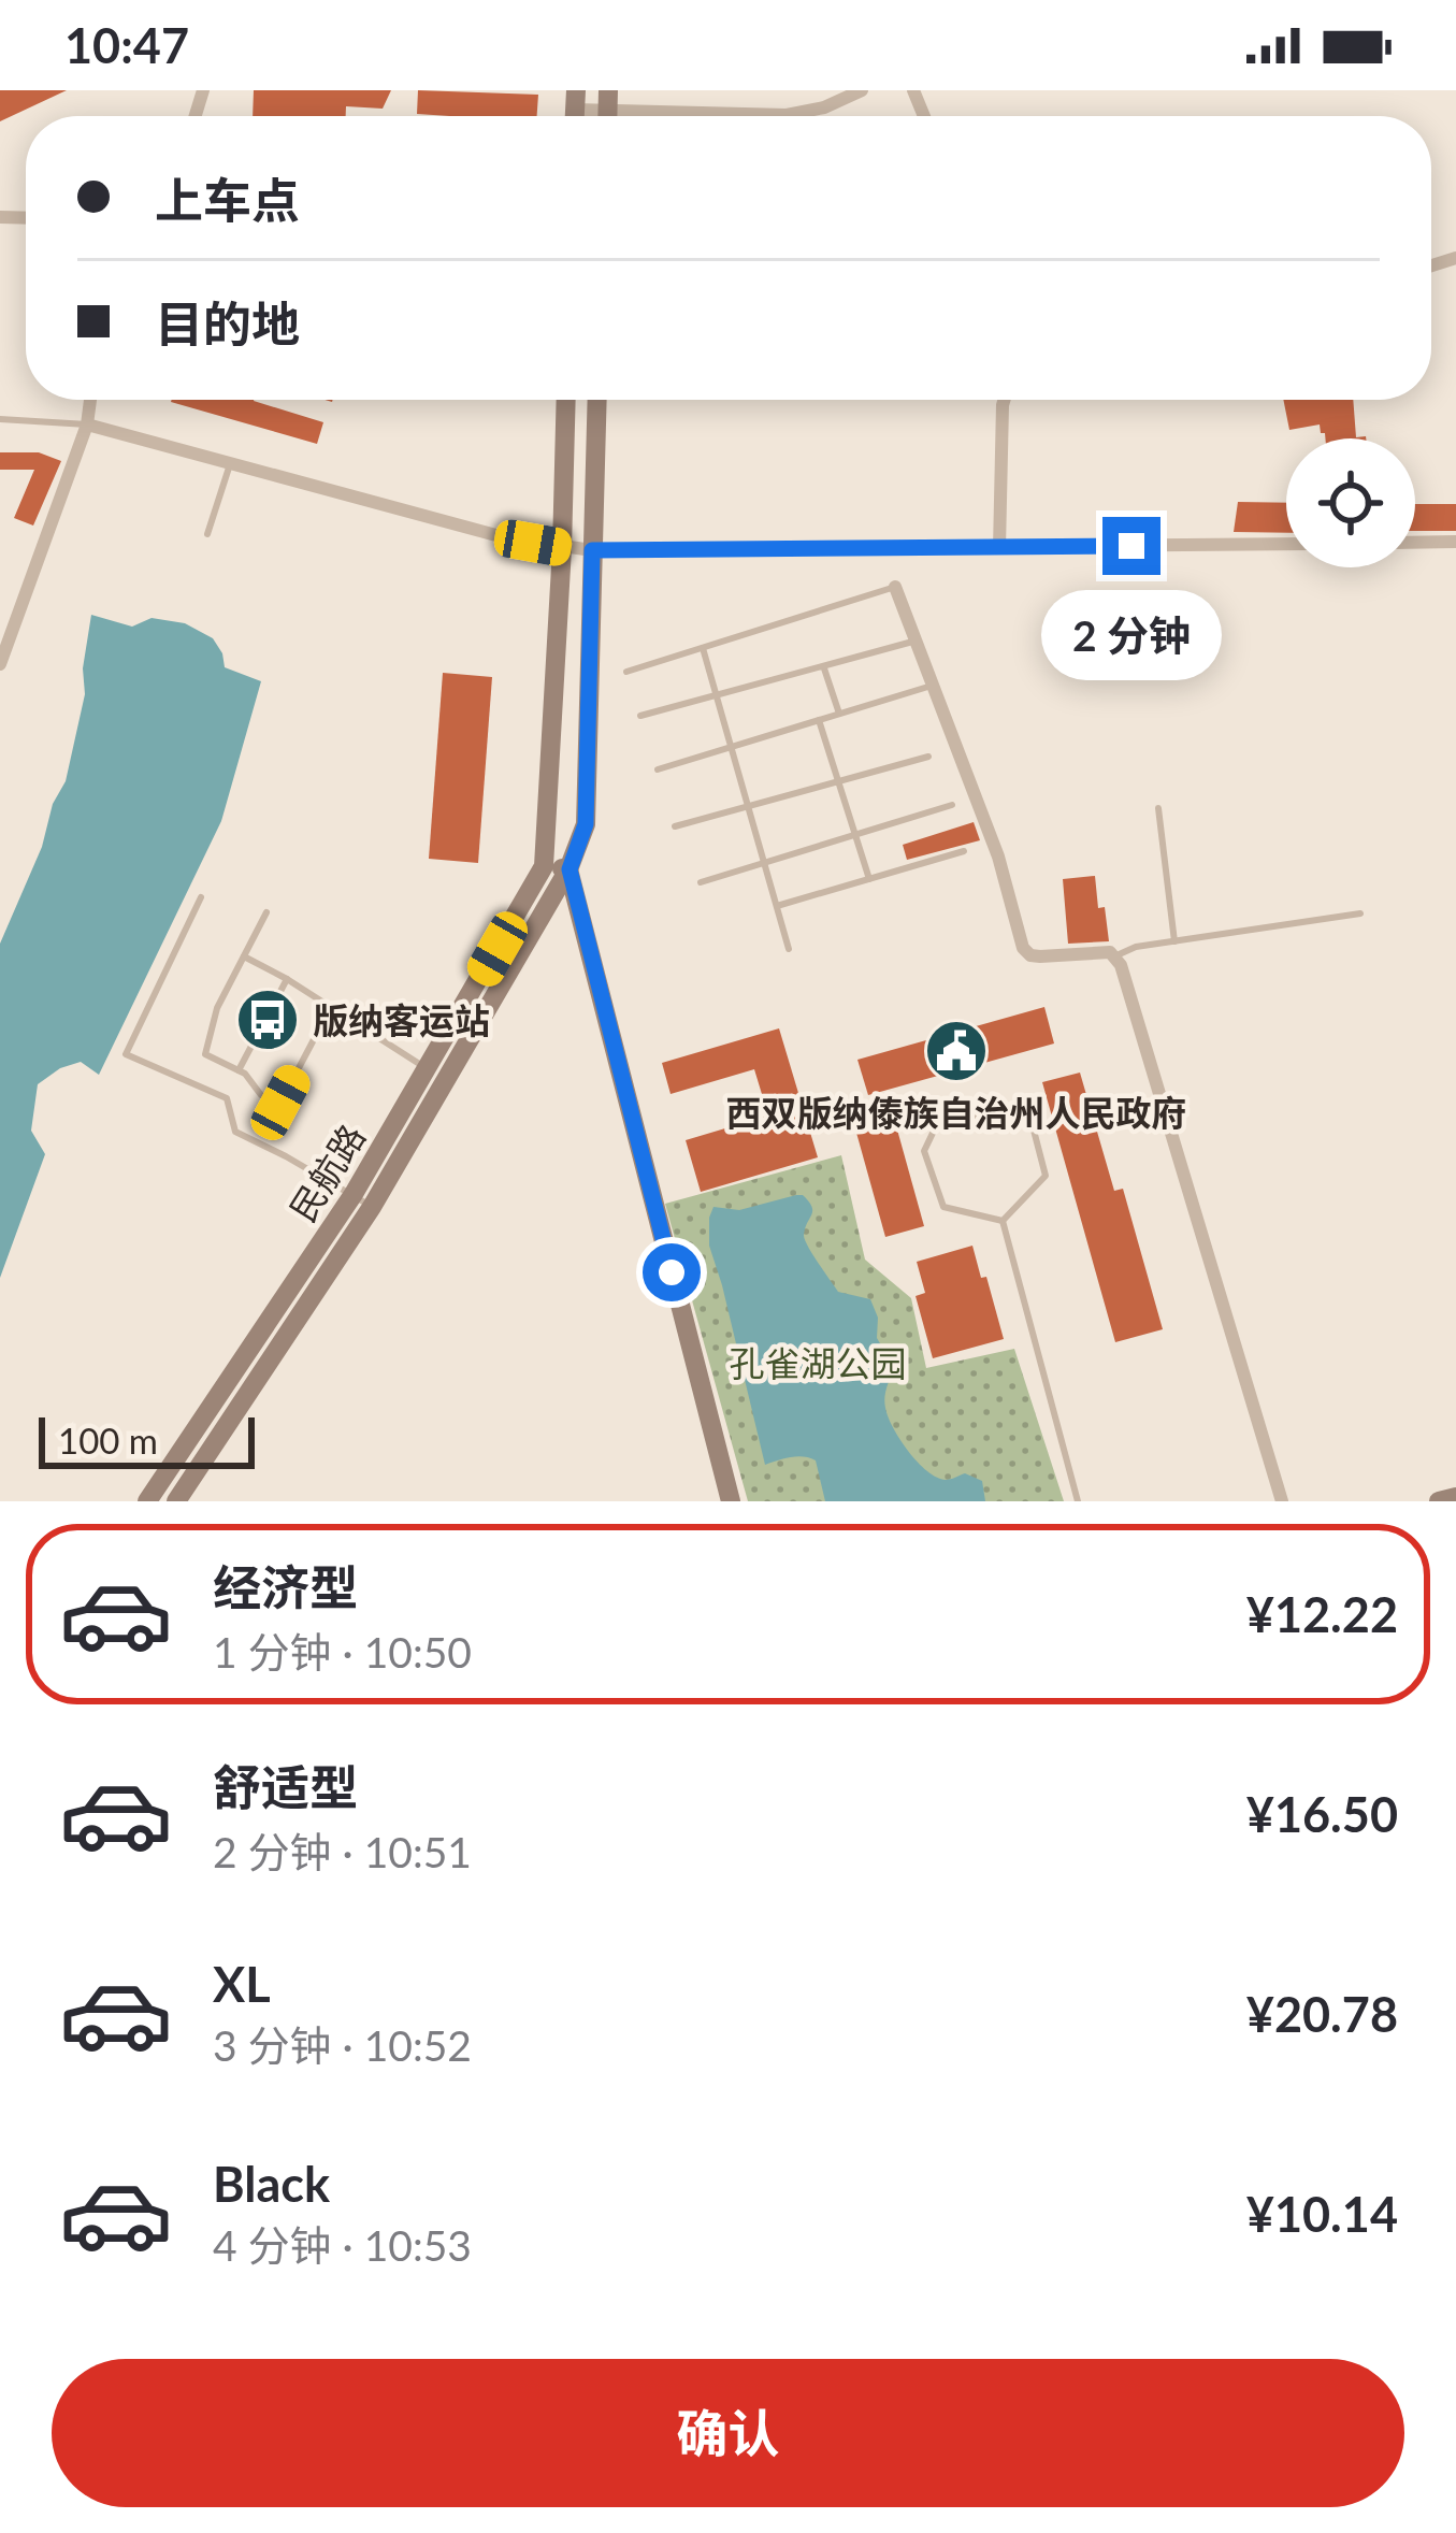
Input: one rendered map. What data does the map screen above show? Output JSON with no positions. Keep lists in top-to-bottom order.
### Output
{
  "streets": {
    "main road": ["民航路"]
  },
  "parks": ["孔雀湖公园"],
  "places": {
    "bus stop": ["版纳客运站"],
    "public building": ["西双版纳傣族自治州人民政府"]
  },
  "scale_bar": "100 m",
  "page": {
    "status": "10:47",
    "banner": ["上车点", "目的地"],
    "bubble": "2 分钟",
    "scale": "100 m",
    "list": [
      {
        "name": "经济型",
        "note": "1 分钟 · 10:50",
        "value": "¥12.22"
      },
      {
        "name": "舒适型",
        "note": "2 分钟 · 10:51",
        "value": "¥16.50"
      },
      {
        "name": "XL",
        "note": "3 分钟 · 10:52",
        "value": "¥20.78"
      },
      {
        "name": "Black",
        "note": "4 分钟 · 10:53",
        "value": "¥10.14"
      }
    ],
    "buttons": "确认"
  }
}
